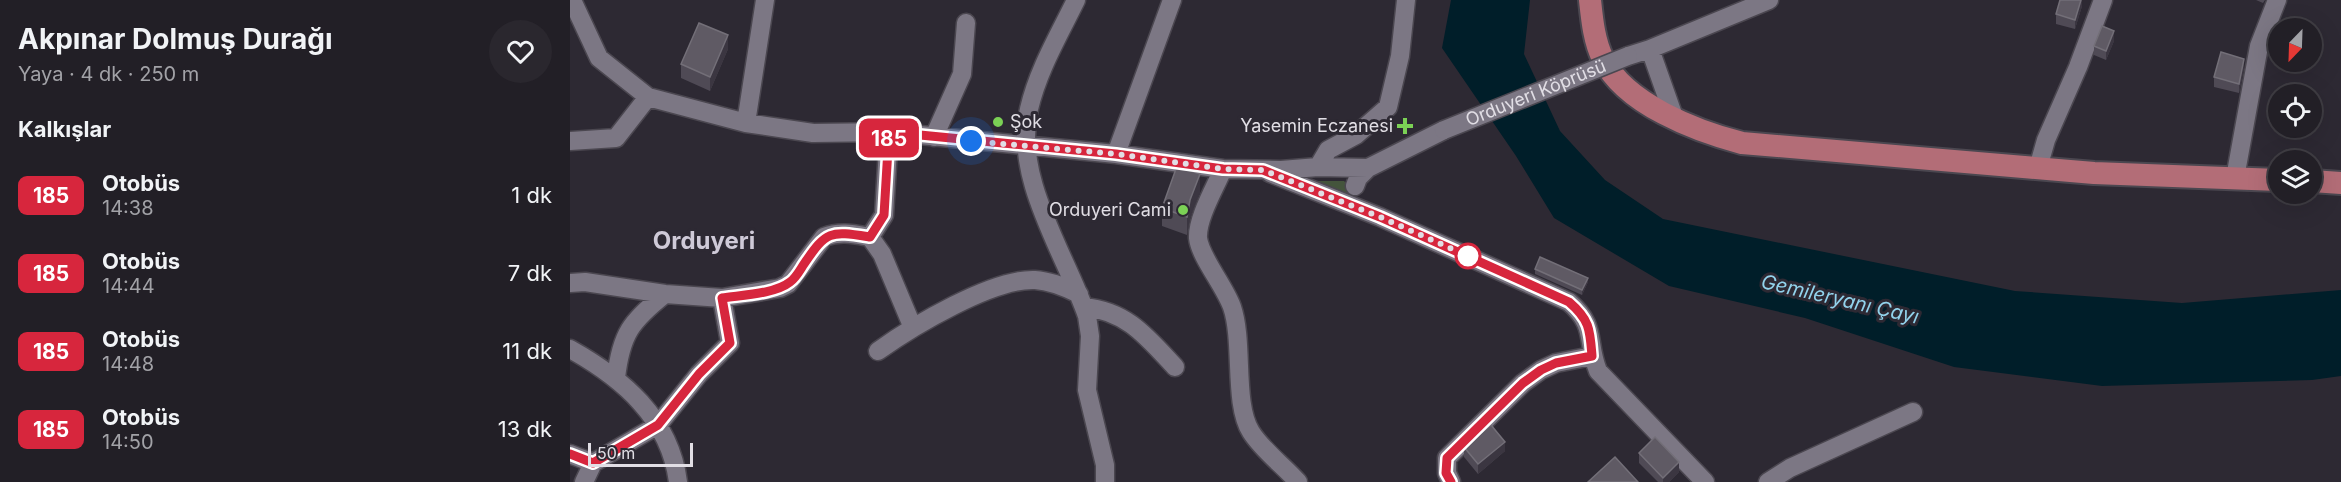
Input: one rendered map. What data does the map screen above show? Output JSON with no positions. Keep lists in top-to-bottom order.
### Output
{
  "streets": {
    "street": ["Orduyeri Köprüsü"]
  },
  "districts": ["Orduyeri"],
  "water": ["Gemileryanı Çayı"],
  "places": {
    "other": ["Şok", "Orduyeri Cami"],
    "health": ["Yasemin Eczanesi"]
  },
  "lines": ["bus line 185"],
  "scale_bar": "50 m",
  "north": "bottom left",
  "page": {
    "heading": [
      ["Akpınar Dolmuş Durağı", "Yaya · 4 dk · 250 m"],
      "Kalkışlar"
    ],
    "on_map": "185",
    "list": [
      {
        "mark": "185",
        "name": "Otobüs",
        "note": "14:38",
        "value": "1 dk"
      },
      {
        "mark": "185",
        "name": "Otobüs",
        "note": "14:44",
        "value": "7 dk"
      },
      {
        "mark": "185",
        "name": "Otobüs",
        "note": "14:48",
        "value": "11 dk"
      },
      {
        "mark": "185",
        "name": "Otobüs",
        "note": "14:50",
        "value": "13 dk"
      }
    ],
    "scale": "50 m"
  }
}
